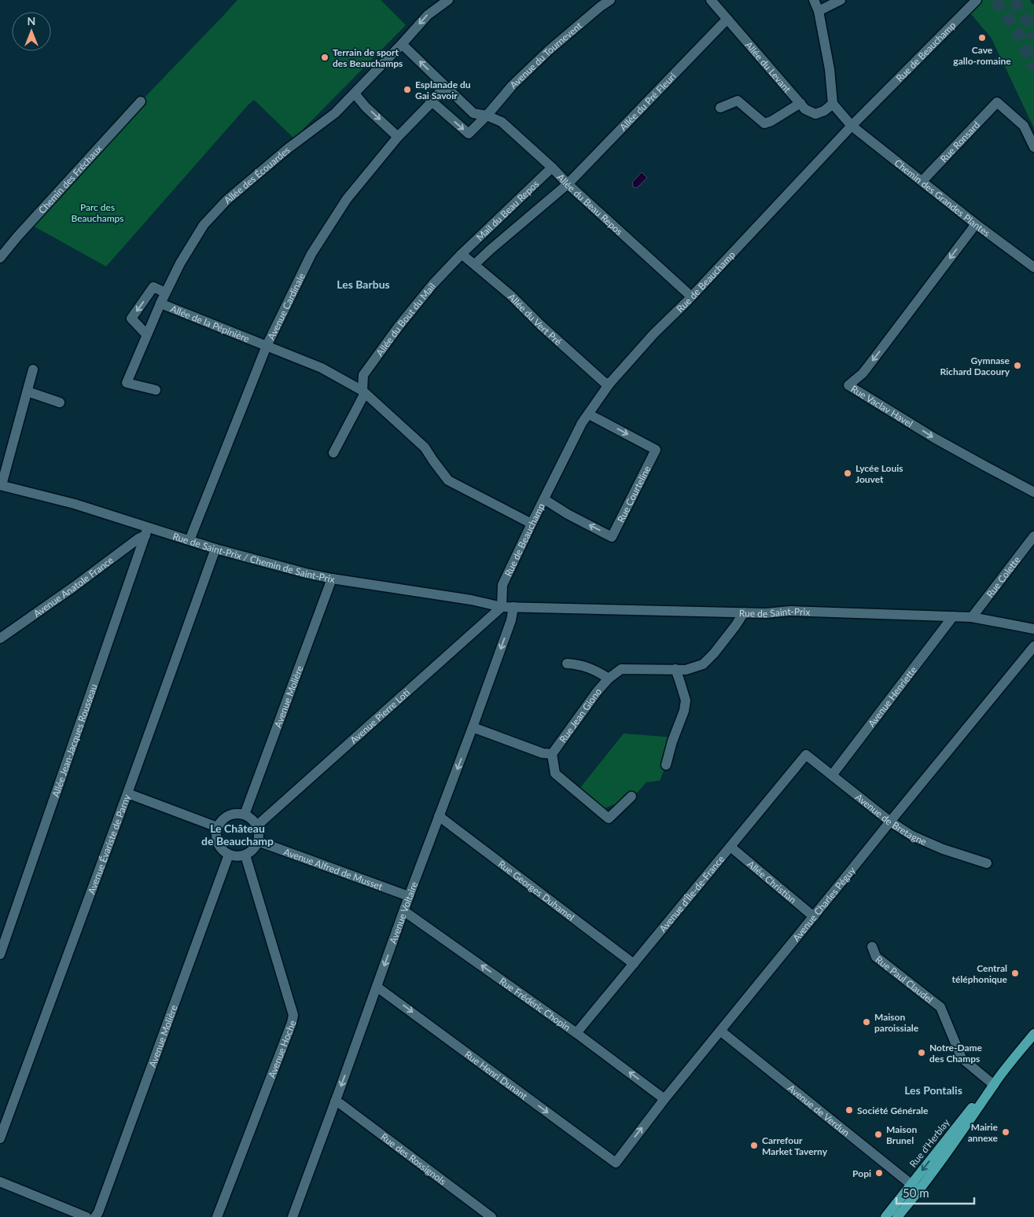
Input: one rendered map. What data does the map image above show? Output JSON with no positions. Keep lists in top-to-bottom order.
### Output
{
  "streets": {
    "main road": ["Rue d'Herblay"],
    "street": [
      "Rue de Beauchamp",
      "Avenue du Tournevent",
      "Allée du Levant",
      "Allée du Pré Fleuri",
      "Rue Ronsard",
      "Allée des Écouardes",
      "Chemin des Fréchaux",
      "Chemin des Grandes Plantes",
      "Allée du Beau Repos",
      "Mail du Beau Repos",
      "Avenue Cardinale",
      "Allée du Bout du Mail",
      "Allée du Vert Pré",
      "Allée de la Pépinière",
      "Rue Vaclav Havel",
      "Rue Courteline",
      "Rue de Saint-Prix / Chemin de Saint-Prix",
      "Rue Colette",
      "Avenue Anatole France",
      "Rue de Saint-Prix",
      "Avenue Henriette",
      "Avenue Molière",
      "Avenue Pierre Loti",
      "Rue Jean Giono",
      "Allée Jean-Jacques Rousseau",
      "Avenue de Bretagne",
      "Avenue Évariste de Parny",
      "Avenue Alfred de Musset",
      "Allée Christian",
      "Rue Georges Duhamel",
      "Avenue d'Île-de-France",
      "Avenue Charles Péguy",
      "Avenue Voltaire",
      "Rue Paul Claudel",
      "Rue Frédéric Chopin",
      "Avenue Hoche",
      "Rue Henri Dunant",
      "Avenue de Verdun",
      "Rue des Rossignols"
    ]
  },
  "crossings": [
    ["Rue de Beauchamp", "Chemin des Grandes Plantes"],
    ["Rue de Beauchamp", "Allée du Beau Repos"],
    ["Rue de Beauchamp", "Allée du Vert Pré"],
    ["Rue de Beauchamp", "Allée de la Pépinière"],
    ["Rue de Beauchamp", "Rue Courteline"],
    ["Rue de Beauchamp", "Rue de Saint-Prix / Chemin de Saint-Prix"],
    ["Rue de Beauchamp", "Avenue Pierre Loti"],
    ["Avenue du Tournevent", "Allée du Beau Repos"],
    ["Avenue du Tournevent", "Avenue Cardinale"],
    ["Allée du Levant", "Allée du Pré Fleuri"],
    ["Allée du Pré Fleuri", "Allée du Beau Repos"],
    ["Allée du Pré Fleuri", "Mail du Beau Repos"],
    ["Rue Ronsard", "Chemin des Grandes Plantes"],
    ["Allée des Écouardes", "Allée de la Pépinière"],
    ["Chemin des Grandes Plantes", "Rue Vaclav Havel"],
    ["Allée du Beau Repos", "Mail du Beau Repos"],
    ["Allée du Beau Repos", "Avenue Cardinale"],
    ["Mail du Beau Repos", "Allée du Bout du Mail"],
    ["Mail du Beau Repos", "Allée du Vert Pré"],
    ["Avenue Cardinale", "Allée de la Pépinière"],
    ["Avenue Cardinale", "Rue de Saint-Prix / Chemin de Saint-Prix"],
    ["Allée du Bout du Mail", "Allée du Vert Pré"],
    ["Allée du Bout du Mail", "Allée de la Pépinière"],
    ["Rue de Saint-Prix / Chemin de Saint-Prix", "Avenue Anatole France"],
    ["Rue de Saint-Prix / Chemin de Saint-Prix", "Rue de Saint-Prix"],
    ["Rue de Saint-Prix / Chemin de Saint-Prix", "Avenue Molière"],
    ["Rue de Saint-Prix / Chemin de Saint-Prix", "Avenue Pierre Loti"],
    ["Rue de Saint-Prix / Chemin de Saint-Prix", "Allée Jean-Jacques Rousseau"],
    ["Rue de Saint-Prix / Chemin de Saint-Prix", "Avenue Évariste de Parny"],
    ["Rue de Saint-Prix / Chemin de Saint-Prix", "Avenue Voltaire"],
    ["Rue Colette", "Rue de Saint-Prix"],
    ["Avenue Anatole France", "Allée Jean-Jacques Rousseau"],
    ["Rue de Saint-Prix", "Avenue Henriette"],
    ["Rue de Saint-Prix", "Rue Jean Giono"],
    ["Rue de Saint-Prix", "Avenue Voltaire"],
    ["Avenue Henriette", "Avenue de Bretagne"],
    ["Avenue Molière", "Avenue Pierre Loti"],
    ["Avenue Molière", "Avenue Alfred de Musset"],
    ["Avenue Molière", "Avenue Hoche"],
    ["Avenue Pierre Loti", "Avenue Alfred de Musset"],
    ["Avenue Pierre Loti", "Avenue Hoche"],
    ["Avenue de Bretagne", "Avenue d'Île-de-France"],
    ["Avenue de Bretagne", "Avenue Charles Péguy"],
    ["Avenue Alfred de Musset", "Avenue Voltaire"],
    ["Avenue Alfred de Musset", "Avenue Hoche"],
    ["Allée Christian", "Avenue d'Île-de-France"],
    ["Allée Christian", "Avenue Charles Péguy"],
    ["Rue Georges Duhamel", "Avenue d'Île-de-France"],
    ["Rue Georges Duhamel", "Avenue Voltaire"],
    ["Avenue d'Île-de-France", "Rue Frédéric Chopin"],
    ["Avenue Charles Péguy", "Rue Frédéric Chopin"],
    ["Avenue Charles Péguy", "Rue Henri Dunant"],
    ["Avenue Charles Péguy", "Avenue de Verdun"],
    ["Avenue Voltaire", "Rue Frédéric Chopin"],
    ["Avenue Voltaire", "Rue Henri Dunant"],
    ["Avenue Voltaire", "Rue des Rossignols"],
    ["Rue Paul Claudel", "Rue d'Herblay"],
    ["Avenue de Verdun", "Rue d'Herblay"]
  ],
  "one_way": ["Avenue Voltaire", "Rue Frédéric Chopin", "Rue Henri Dunant"],
  "districts": ["Les Barbus", "Le Château de Beauchamp", "Les Pontalis"],
  "parks": ["Parc des Beauchamps"],
  "places": [
    "Cave gallo-romaine",
    "Terrain de sport des Beauchamps",
    "Esplanade du Gai Savoir",
    "Gymnase Richard Dacoury",
    "Lycée Louis Jouvet",
    "Central téléphonique",
    "Maison paroissiale",
    "Notre-Dame des Champs",
    "Société Générale",
    "Mairie annexe",
    "Maison Brunel",
    "Carrefour Market Taverny",
    "Popi"
  ],
  "scale_bar": "50 m",
  "north": "top"
}
